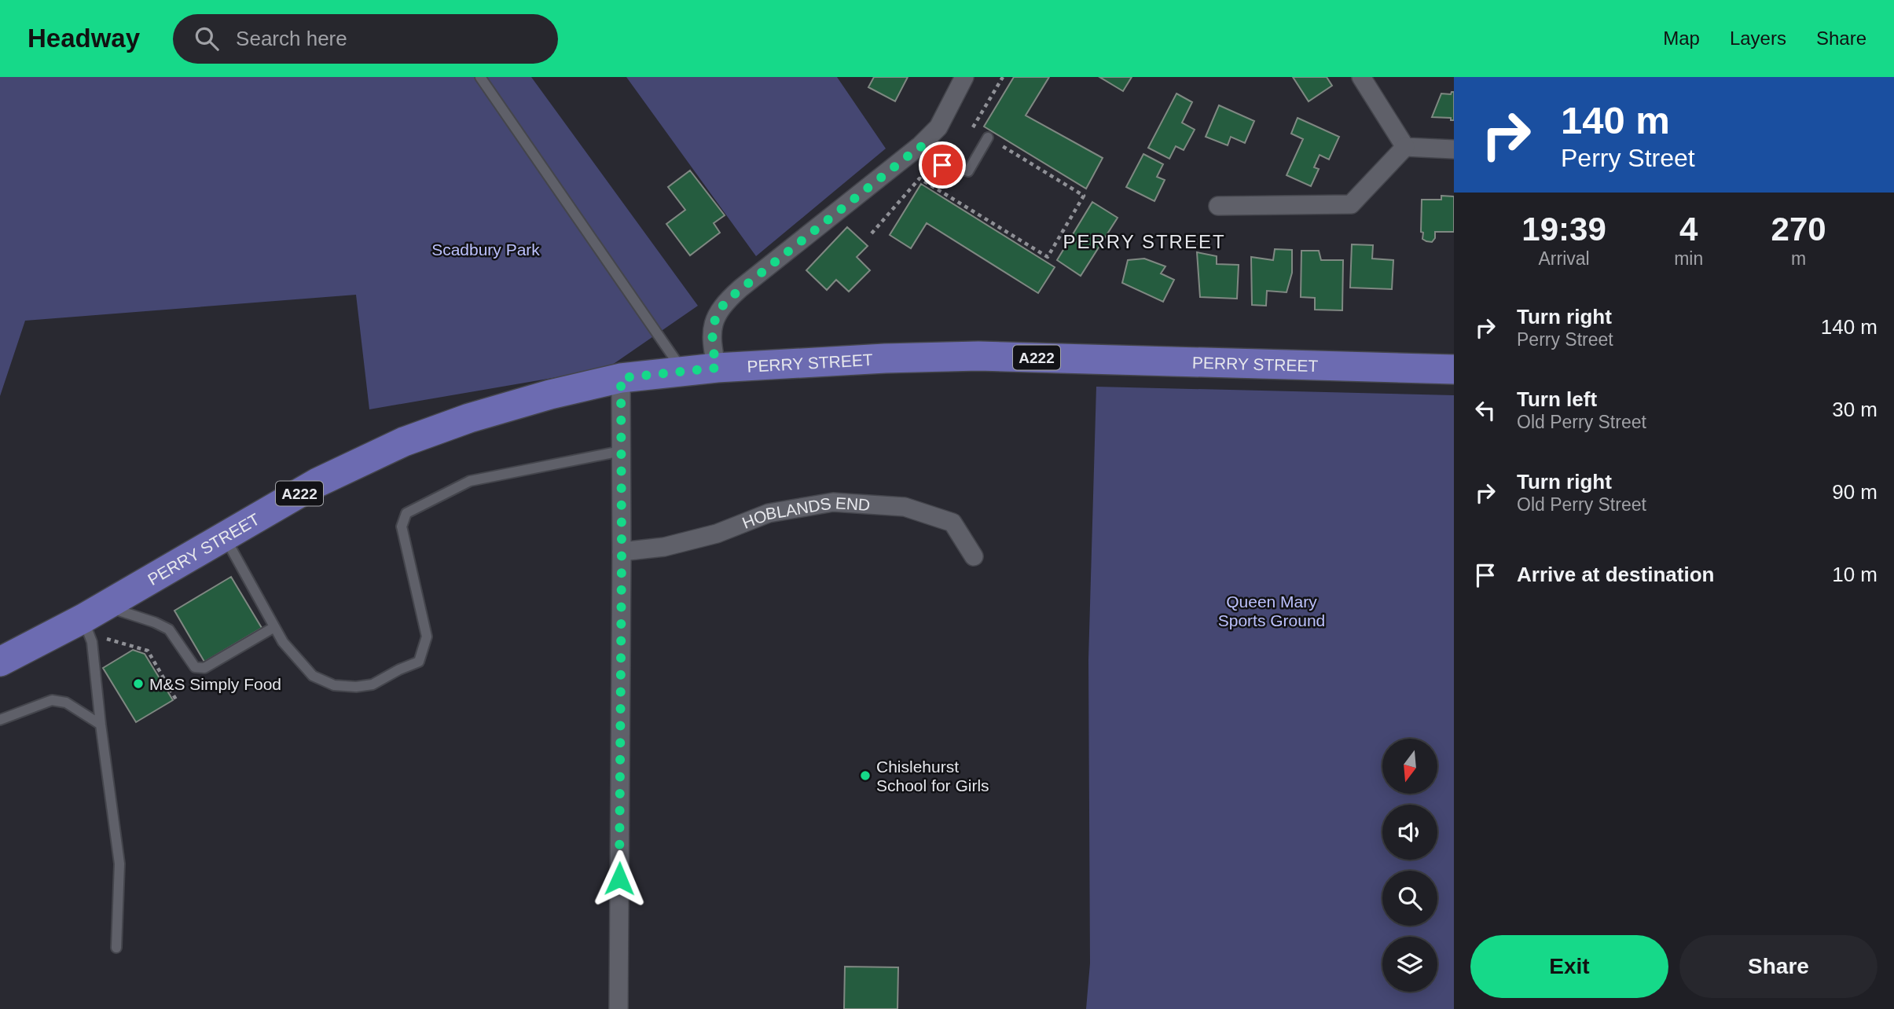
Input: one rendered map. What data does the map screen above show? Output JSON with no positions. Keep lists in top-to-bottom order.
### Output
{
  "streets": {
    "main road": ["A222", "PERRY STREET"],
    "street": ["HOBLANDS END"]
  },
  "districts": ["PERRY STREET"],
  "parks": ["Scadbury Park", "Queen Mary Sports Ground"],
  "places": ["M&S Simply Food", "Chislehurst School for Girls"],
  "north": "bottom",
  "page": {
    "header": "Headway",
    "search": "Search here",
    "nav": ["Map", "Layers", "Share"],
    "turn": ["140 m", "Perry Street"],
    "eta": [
      "19:39",
      "Arrival",
      "4",
      "min",
      "270",
      "m"
    ],
    "list": [
      {
        "name": "Turn right",
        "note": "Perry Street",
        "value": "140 m"
      },
      {
        "name": "Turn left",
        "note": "Old Perry Street",
        "value": "30 m"
      },
      {
        "name": "Turn right",
        "note": "Old Perry Street",
        "value": "90 m"
      },
      {
        "name": "Arrive at destination",
        "value": "10 m"
      }
    ],
    "buttons": ["Exit", "Share"]
  }
}
